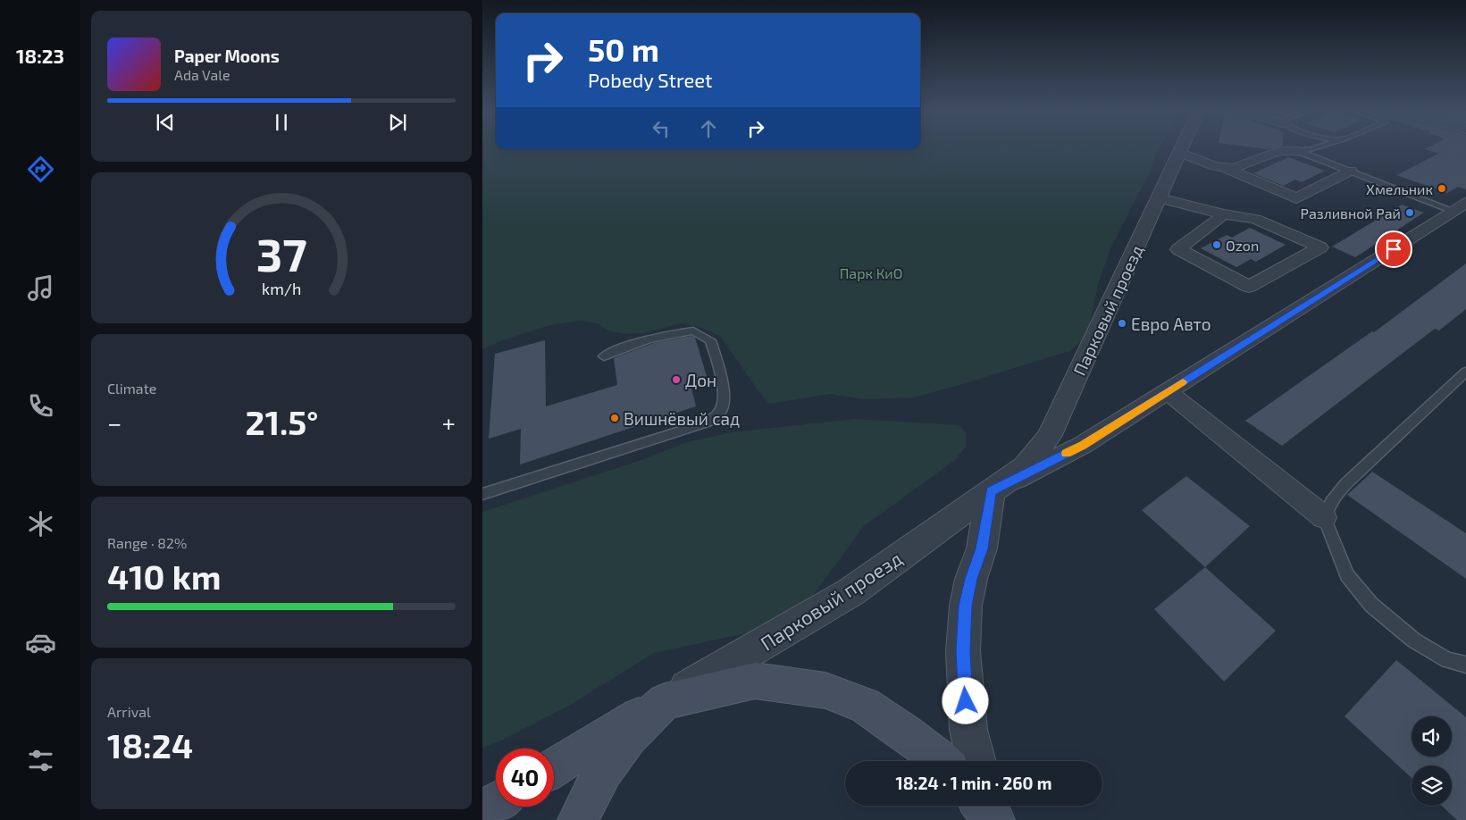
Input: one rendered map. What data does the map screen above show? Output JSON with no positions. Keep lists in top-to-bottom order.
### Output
{
  "streets": {
    "street": ["Парковый проезд"]
  },
  "parks": ["Парк КиО"],
  "places": [
    "Хмельник",
    "Разливной Рай",
    "Ozon",
    "Евро Авто",
    "Дон",
    "Вишнёвый сад"
  ],
  "page": {
    "tabs": "18:23",
    "turn": ["50 m", "Pobedy Street"],
    "song": ["Paper Moons", "Ada Vale"],
    "tile": [
      "Climate",
      ["Range · 82%", "410 km"],
      ["Arrival", "18:24"]
    ],
    "heat": ["−", "21.5°", "+"],
    "limit": "40",
    "trip": "18:24 · 1 min · 260 m",
    "gauge": ["37", "km/h"]
  }
}
